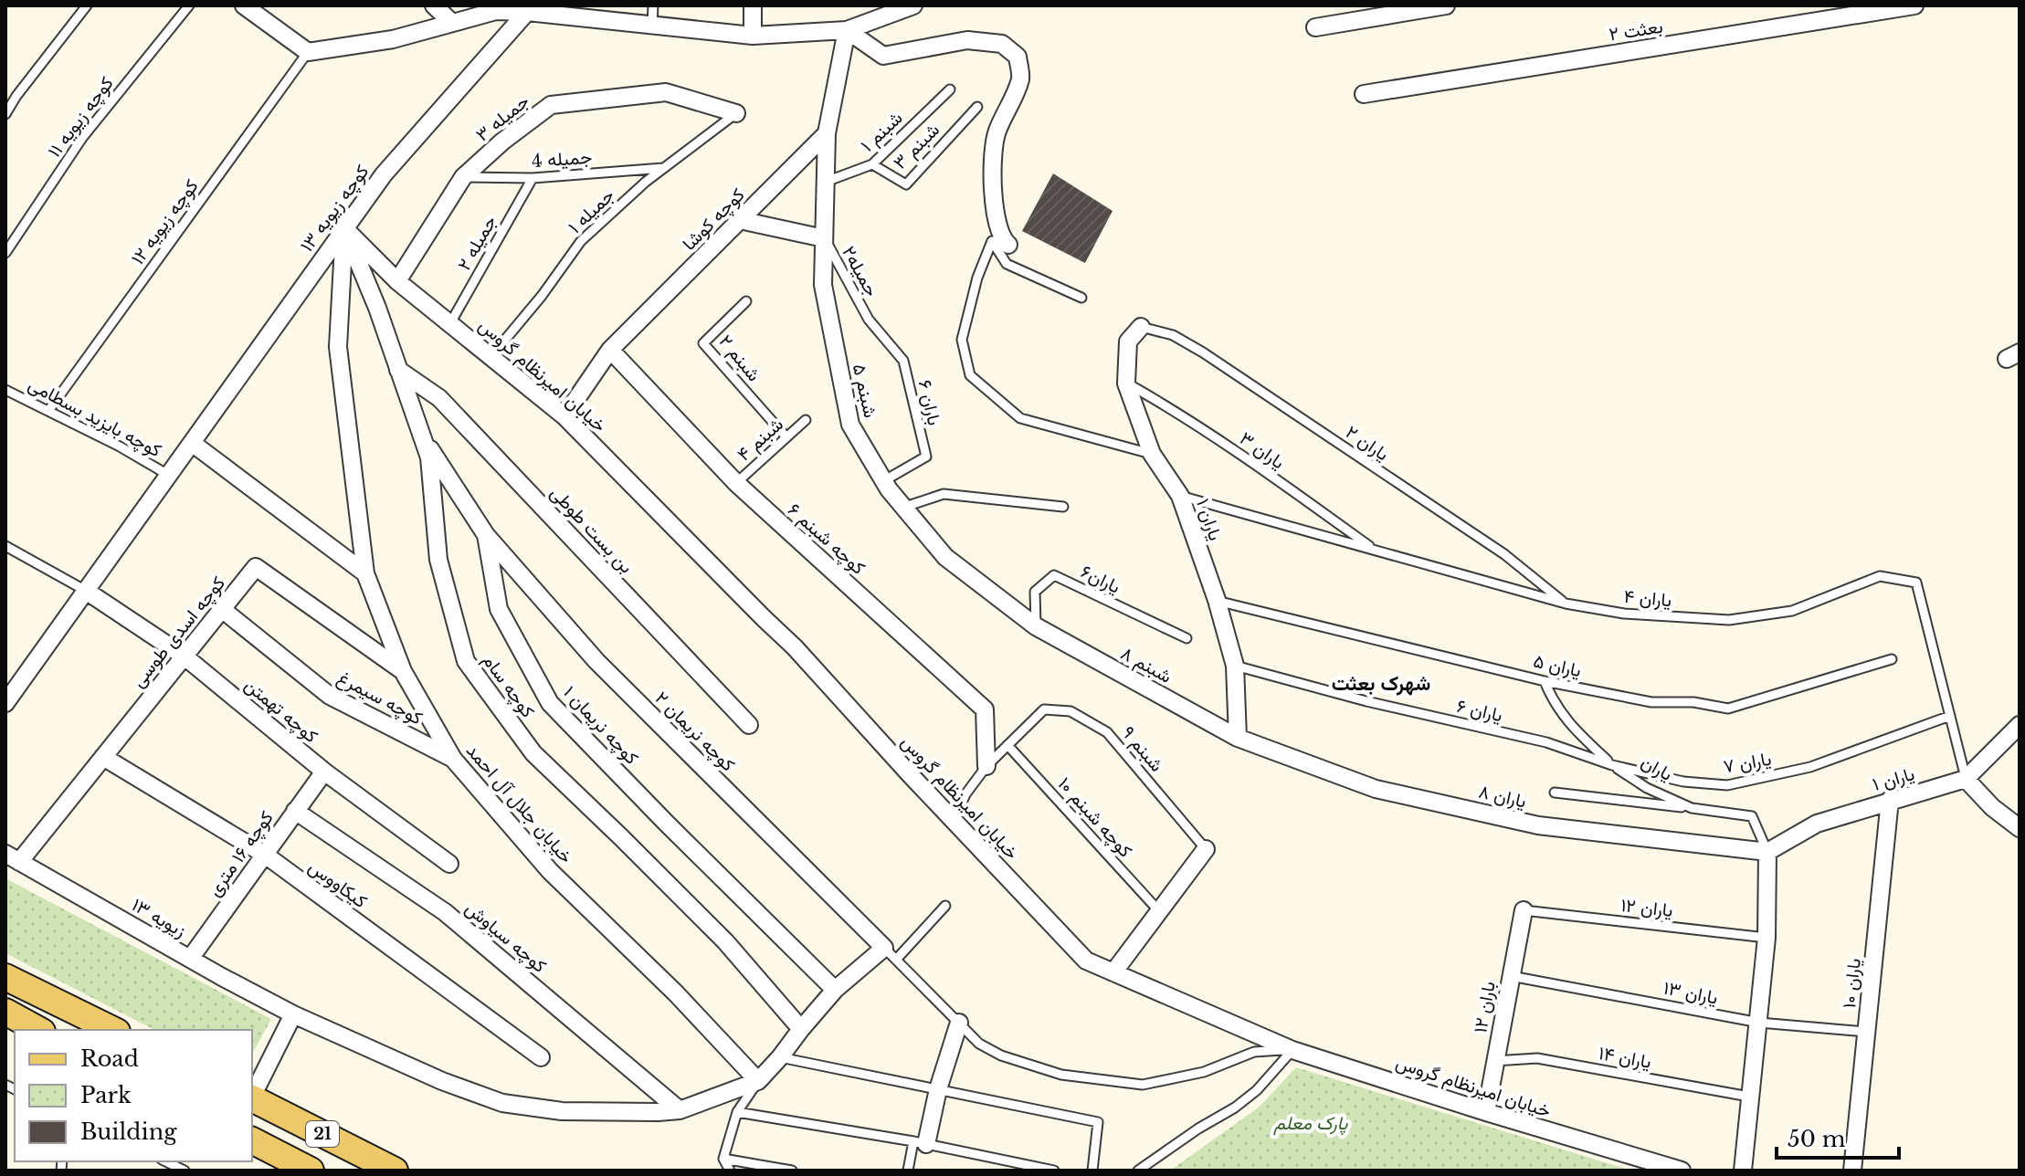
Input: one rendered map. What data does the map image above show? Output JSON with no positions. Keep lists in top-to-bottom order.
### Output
{
  "streets": {
    "main road": ["21"],
    "street": [
      "بعثت ۲",
      "جمیله ۳",
      "کوچه زیویه ۱۳",
      "کوچه کوشا",
      "خیابان امیرنظام گروس",
      "شبنم ۵",
      "یاران ۱",
      "بن بست طوطی",
      "کوچه شبنم ۶",
      "کوچه اسدی طوسی",
      "شبنم ۸",
      "کوچه سام",
      "کوچه سیمرغ",
      "کوچه تهمتن",
      "کوچه نریمان ۱",
      "کوچه نریمان ۲",
      "یاران ۸",
      "خیابان جلال آل احمد",
      "کوچه ۱۶ متری",
      "کیکاووس",
      "زیویه ۱۳",
      "کوچه سیاوش",
      "یاران ۱۰",
      "باران ۱۲"
    ],
    "lane": [
      "کوچه زیویه ۱۱",
      "شبنم ۱",
      "شبنم ۳",
      "جمیله 4",
      "جمیله ۱",
      "کوچه زیویه ۱۲",
      "جمیله ۲",
      "جمیله۲",
      "شبنم ۲",
      "باران ۶",
      "کوچه بایزید بسطامی",
      "شبنم ۴",
      "یاران ۲",
      "یاران ۳",
      "یاران۶",
      "یاران ۴",
      "یاران ۵",
      "یاران ۶",
      "شبنم ۹",
      "یاران ۷",
      "یاران",
      "کوچه شبنم ۱۰",
      "یاران ۱۲",
      "یاران ۱۳",
      "یاران ۱۴"
    ]
  },
  "crossings": [
    ["جمیله ۳", "جمیله 4"],
    ["جمیله ۳", "جمیله ۱"],
    ["جمیله ۳", "خیابان امیرنظام گروس"],
    ["شبنم ۱", "شبنم ۳"],
    ["شبنم ۱", "شبنم ۵"],
    ["جمیله 4", "جمیله ۱"],
    ["جمیله 4", "جمیله ۲"],
    ["کوچه زیویه ۱۳", "خیابان امیرنظام گروس"],
    ["کوچه زیویه ۱۳", "کوچه بایزید بسطامی"],
    ["کوچه زیویه ۱۳", "کوچه سام"],
    ["کوچه زیویه ۱۳", "کوچه تهمتن"],
    ["کوچه زیویه ۱۳", "خیابان جلال آل احمد"],
    ["جمیله ۱", "خیابان امیرنظام گروس"],
    ["کوچه کوشا", "خیابان امیرنظام گروس"],
    ["کوچه کوشا", "شبنم ۵"],
    ["کوچه کوشا", "کوچه شبنم ۶"],
    ["کوچه زیویه ۱۲", "کوچه بایزید بسطامی"],
    ["جمیله ۲", "خیابان امیرنظام گروس"],
    ["جمیله۲", "شبنم ۵"],
    ["جمیله۲", "باران ۶"],
    ["شبنم ۲", "شبنم ۴"],
    ["خیابان امیرنظام گروس", "کوچه سام"],
    ["خیابان امیرنظام گروس", "شبنم ۹"],
    ["خیابان امیرنظام گروس", "خیابان جلال آل احمد"],
    ["خیابان امیرنظام گروس", "باران ۱۲"],
    ["شبنم ۵", "باران ۶"],
    ["شبنم ۵", "یاران۶"],
    ["شبنم ۵", "شبنم ۸"],
    ["شبنم ۴", "کوچه شبنم ۶"],
    ["یاران ۲", "یاران ۱"],
    ["یاران ۲", "یاران ۴"],
    ["یاران ۳", "یاران ۱"],
    ["یاران ۳", "یاران ۴"],
    ["یاران ۱", "یاران ۴"],
    ["یاران ۱", "شبنم ۸"],
    ["یاران ۱", "یاران ۵"],
    ["یاران ۱", "یاران ۶"],
    ["یاران ۱", "یاران"],
    ["یاران ۱", "یاران ۸"],
    ["یاران ۱", "یاران ۱۰"],
    ["بن بست طوطی", "کوچه سام"],
    ["کوچه شبنم ۶", "شبنم ۹"],
    ["یاران۶", "شبنم ۸"],
    ["یاران ۴", "یاران ۷"],
    ["کوچه اسدی طوسی", "کوچه سیمرغ"],
    ["کوچه اسدی طوسی", "کوچه تهمتن"],
    ["کوچه اسدی طوسی", "خیابان جلال آل احمد"],
    ["کوچه اسدی طوسی", "کیکاووس"],
    ["کوچه اسدی طوسی", "زیویه ۱۳"],
    ["شبنم ۸", "یاران ۸"],
    ["یاران ۵", "یاران"],
    ["کوچه سام", "کوچه نریمان ۱"],
    ["کوچه سام", "خیابان جلال آل احمد"],
    ["کوچه سیمرغ", "خیابان جلال آل احمد"],
    ["کوچه تهمتن", "کوچه ۱۶ متری"],
    ["یاران ۶", "یاران ۷"],
    ["کوچه نریمان ۱", "کوچه نریمان ۲"],
    ["شبنم ۹", "کوچه شبنم ۱۰"],
    ["یاران ۷", "یاران"],
    ["یاران", "یاران ۸"],
    ["خیابان جلال آل احمد", "زیویه ۱۳"],
    ["کوچه ۱۶ متری", "کیکاووس"],
    ["کوچه ۱۶ متری", "زیویه ۱۳"],
    ["کوچه ۱۶ متری", "کوچه سیاوش"],
    ["یاران ۱۲", "باران ۱۲"],
    ["زیویه ۱۳", "کوچه سیاوش"],
    ["یاران ۱۰", "یاران ۱۳"],
    ["یاران ۱۳", "باران ۱۲"],
    ["باران ۱۲", "یاران ۱۴"]
  ],
  "districts": ["شهرک بعثت"],
  "parks": ["پارک معلم"],
  "legend": ["Road", "Park", "Building"],
  "scale_bar": "50 m"
}
